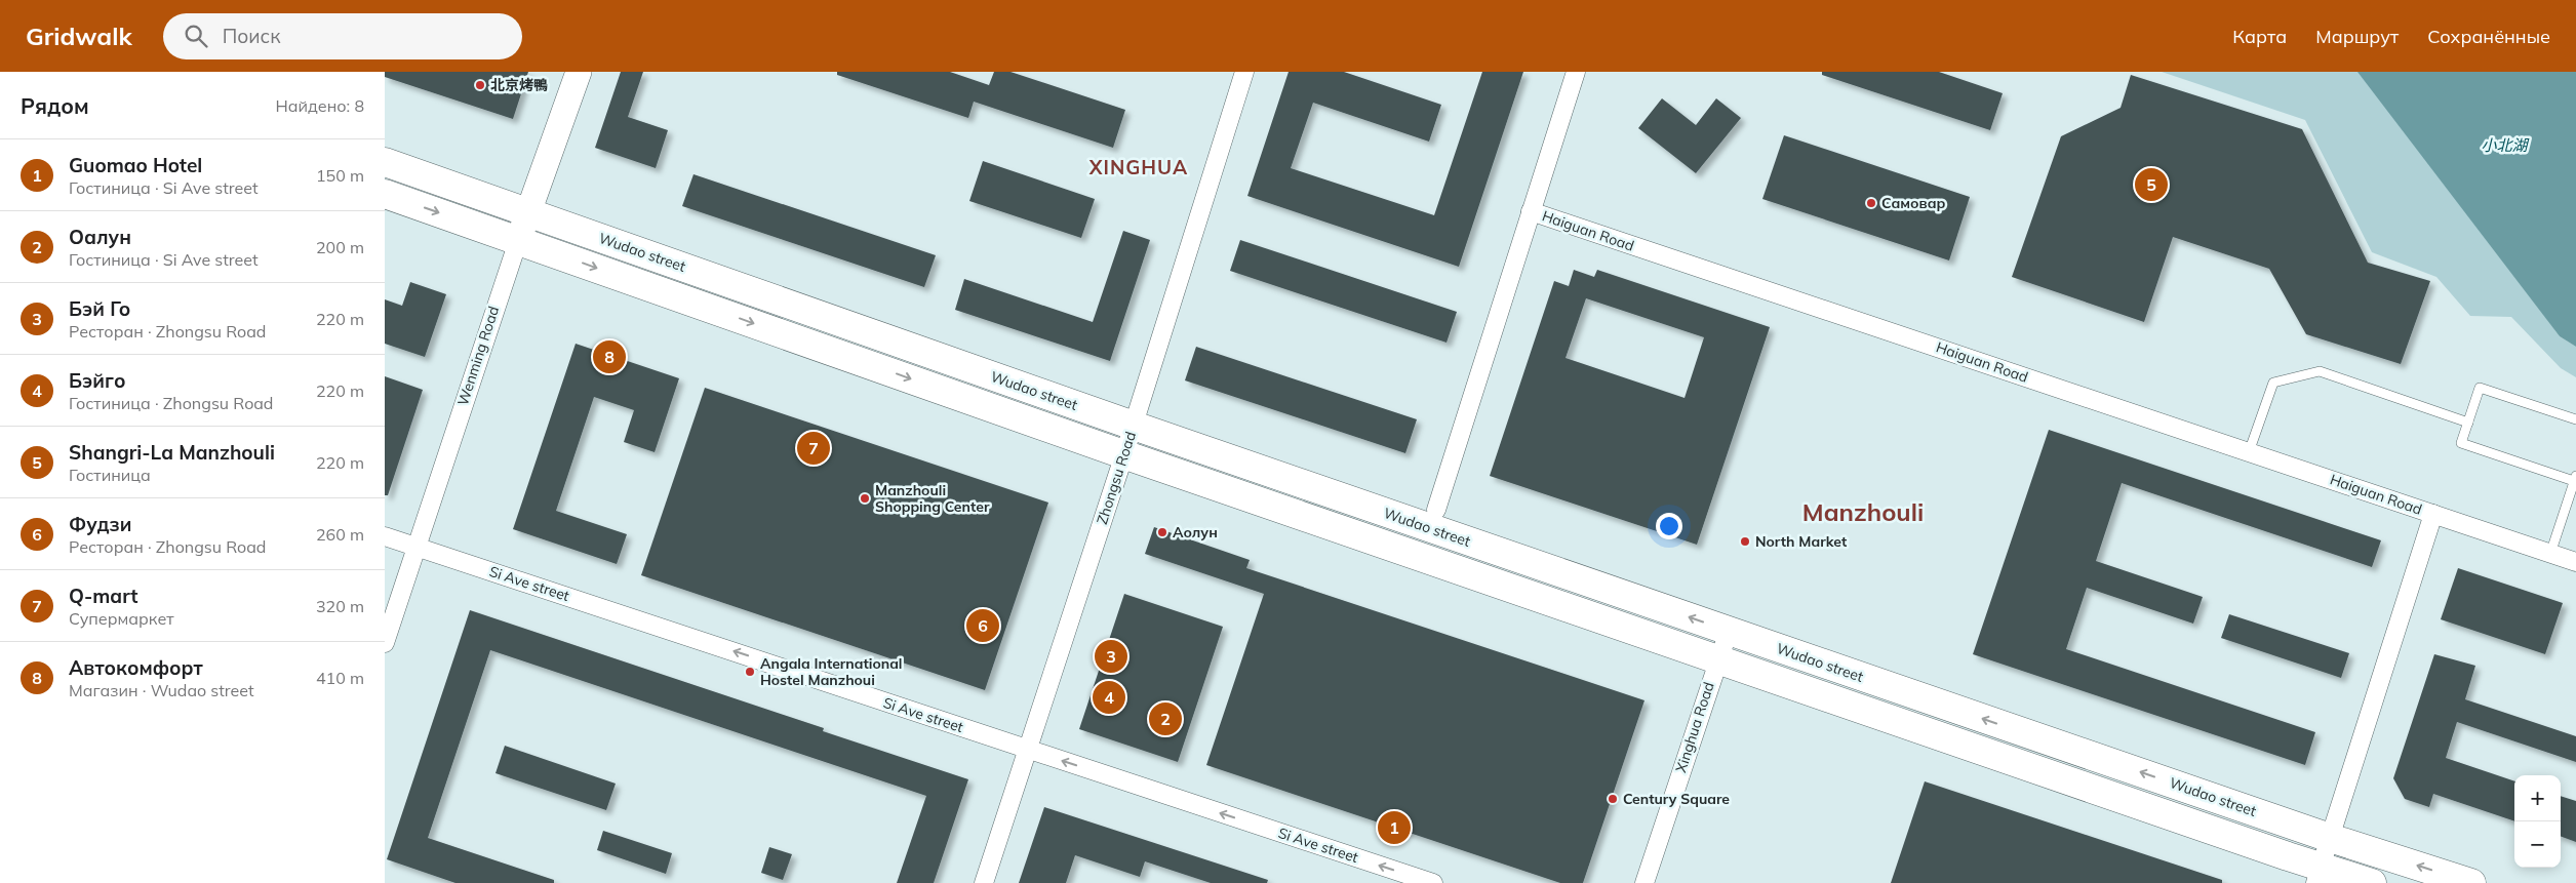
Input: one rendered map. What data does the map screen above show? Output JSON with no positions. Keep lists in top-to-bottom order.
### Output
{
  "streets": {
    "highway": ["Wudao street"],
    "street": [
      "Haiguan Road",
      "Wenming Road",
      "Zhongsu Road",
      "Si Ave street",
      "Xinghua Road"
    ]
  },
  "crossings": [
    ["Haiguan Road", "Wudao street"],
    ["Wudao street", "Wenming Road"],
    ["Wudao street", "Zhongsu Road"],
    ["Wudao street", "Xinghua Road"],
    ["Wenming Road", "Si Ave street"],
    ["Zhongsu Road", "Si Ave street"]
  ],
  "one_way": ["Si Ave street"],
  "districts": ["XINGHUA", "Manzhouli"],
  "water": ["小北湖"],
  "places": [
    "北京烤鴨",
    "Самовар",
    "Manzhouli Shopping Center",
    "Аолун",
    "North Market",
    "Angala International Hostel Manzhoui",
    "Century Square"
  ],
  "page": {
    "header": "Gridwalk",
    "search": "Поиск",
    "nav": ["Карта", "Маршрут", "Сохранённые"],
    "heading": ["Рядом", "Найдено: 8"],
    "list": [
      {
        "mark": "1",
        "name": "Guomao Hotel",
        "note": "Гостиница · Si Ave street",
        "value": "150 m"
      },
      {
        "mark": "2",
        "name": "Оалун",
        "note": "Гостиница · Si Ave street",
        "value": "200 m"
      },
      {
        "mark": "3",
        "name": "Бэй Го",
        "note": "Ресторан · Zhongsu Road",
        "value": "220 m"
      },
      {
        "mark": "4",
        "name": "Бэйго",
        "note": "Гостиница · Zhongsu Road",
        "value": "220 m"
      },
      {
        "mark": "5",
        "name": "Shangri-La Manzhouli",
        "note": "Гостиница",
        "value": "220 m"
      },
      {
        "mark": "6",
        "name": "Фудзи",
        "note": "Ресторан · Zhongsu Road",
        "value": "260 m"
      },
      {
        "mark": "7",
        "name": "Q-mart",
        "note": "Супермаркет",
        "value": "320 m"
      },
      {
        "mark": "8",
        "name": "Автокомфорт",
        "note": "Магазин · Wudao street",
        "value": "410 m"
      }
    ],
    "pins": [
      "5",
      "8",
      "7",
      "6",
      "3",
      "4",
      "2",
      "1"
    ],
    "map_buttons": ["+", "−"]
  }
}
